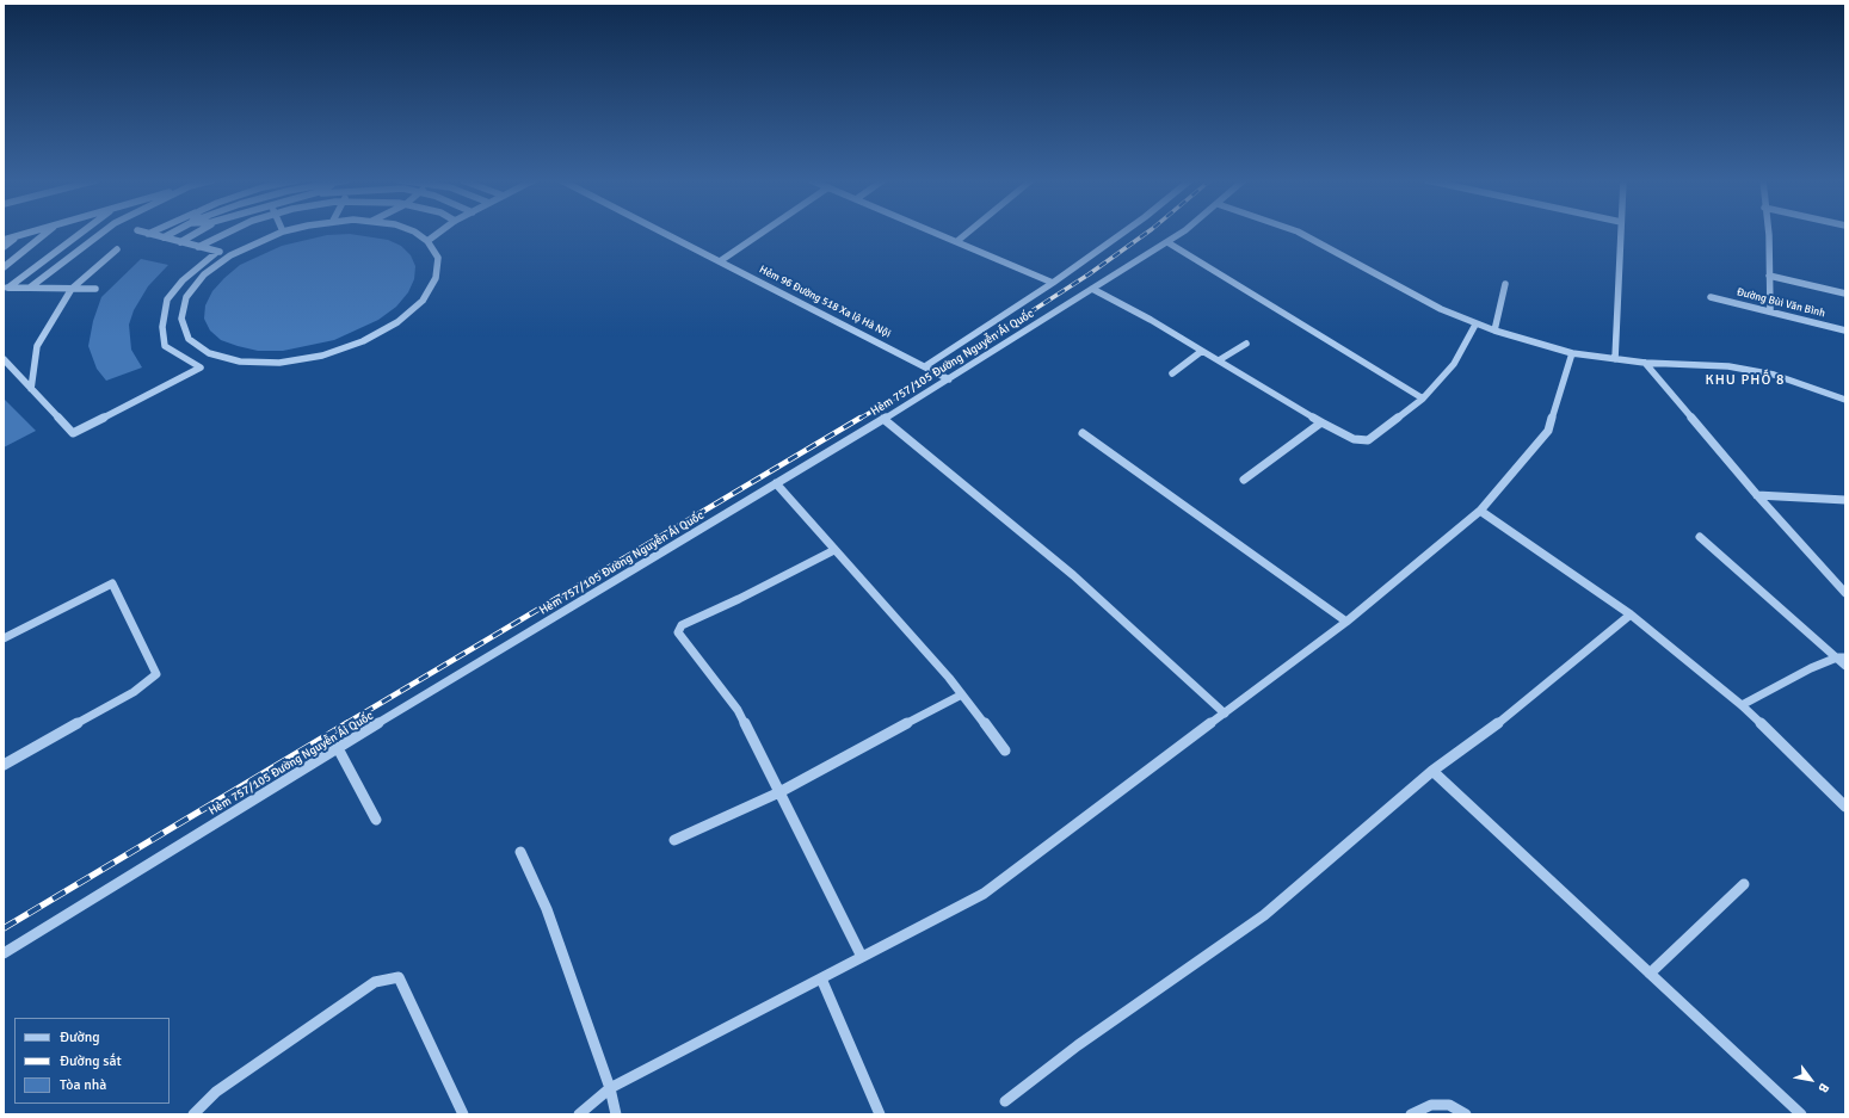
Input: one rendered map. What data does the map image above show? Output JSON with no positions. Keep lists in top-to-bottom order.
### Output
{
  "streets": {
    "street": ["Hẻm 96 Đường 518 Xa lộ Hà Nội", "Đường Bùi Văn Bình", "Hẻm 757/105 Đường Nguyễn Ái Quốc"]
  },
  "crossings": [
    ["Hẻm 96 Đường 518 Xa lộ Hà Nội", "Hẻm 757/105 Đường Nguyễn Ái Quốc"]
  ],
  "districts": ["KHU PHỐ 8"],
  "legend": ["Đường", "Đường sắt", "Tòa nhà"],
  "north": "bottom right"
}
